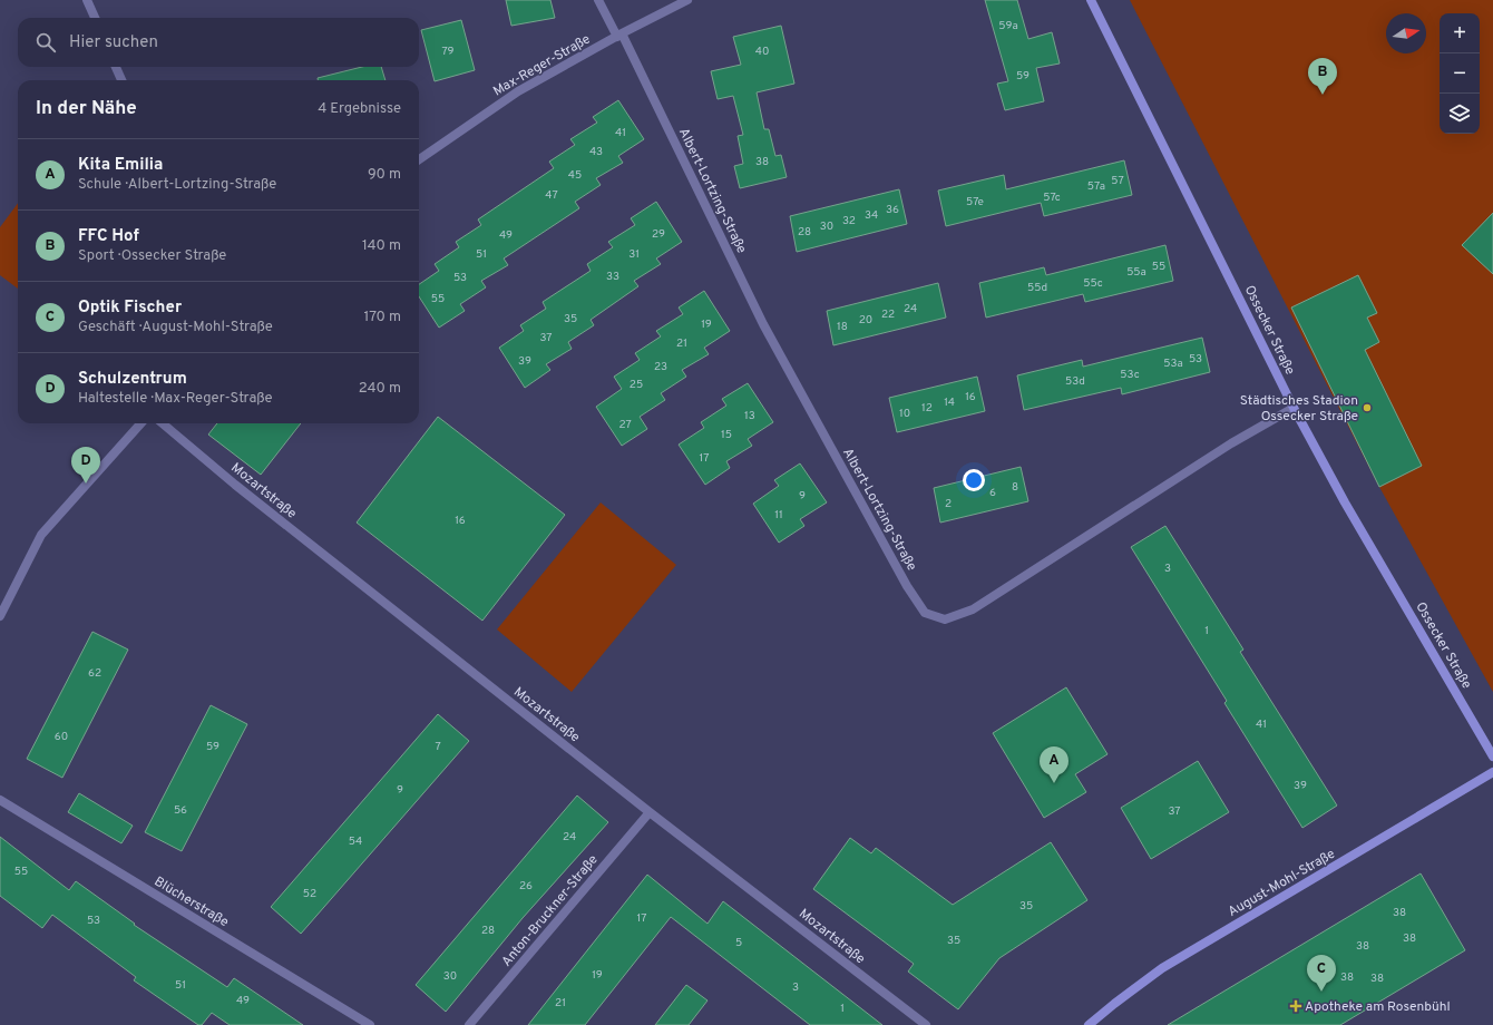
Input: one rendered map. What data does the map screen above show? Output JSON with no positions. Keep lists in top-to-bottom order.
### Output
{
  "streets": {
    "street": [
      "Max-Reger-Straße",
      "Albert-Lortzing-Straße",
      "Ossecker Straße",
      "Mozartstraße",
      "August-Mohl-Straße",
      "Blücherstraße",
      "Anton-Bruckner-Straße"
    ]
  },
  "crossings": [
    ["Max-Reger-Straße", "Albert-Lortzing-Straße"],
    ["Albert-Lortzing-Straße", "Ossecker Straße"],
    ["Mozartstraße", "Anton-Bruckner-Straße"]
  ],
  "places": {
    "other": ["Städtisches Stadion Ossecker Straße"],
    "health": ["Apotheke am Rosenbühl"]
  },
  "house_numbers": [
    "59a",
    "79",
    "40",
    "59",
    "41",
    "43",
    "38",
    "45",
    "57",
    "57a",
    "47",
    "57c",
    "57e",
    "36",
    "34",
    "32",
    "30",
    "28",
    "29",
    "49",
    "51",
    "31",
    "55",
    "55a",
    "33",
    "53",
    "55c",
    "55d",
    "55",
    "24",
    "22",
    "35",
    "20",
    "19",
    "18",
    "37",
    "21",
    "53",
    "39",
    "53a",
    "23",
    "53c",
    "53d",
    "25",
    "16",
    "14",
    "12",
    "10",
    "13",
    "27",
    "15",
    "17",
    "8",
    "6",
    "9",
    "2",
    "11",
    "16",
    "3",
    "1",
    "62",
    "41",
    "60",
    "59",
    "7",
    "39",
    "9",
    "56",
    "37",
    "24",
    "54",
    "55",
    "26",
    "52",
    "35",
    "38",
    "17",
    "53",
    "28",
    "38",
    "35",
    "5",
    "38",
    "19",
    "30",
    "38",
    "38",
    "51",
    "3",
    "49",
    "21",
    "1"
  ],
  "north": "right",
  "page": {
    "map_buttons": ["+", "−"],
    "search": "Hier suchen",
    "pins": [
      "B",
      "D",
      "A",
      "C"
    ],
    "heading": ["In der Nähe", "4 Ergebnisse"],
    "list": [
      {
        "mark": "A",
        "name": "Kita Emilia",
        "note": "Schule · Albert-Lortzing-Straße",
        "value": "90 m"
      },
      {
        "mark": "B",
        "name": "FFC Hof",
        "note": "Sport · Ossecker Straße",
        "value": "140 m"
      },
      {
        "mark": "C",
        "name": "Optik Fischer",
        "note": "Geschäft · August-Mohl-Straße",
        "value": "170 m"
      },
      {
        "mark": "D",
        "name": "Schulzentrum",
        "note": "Haltestelle · Max-Reger-Straße",
        "value": "240 m"
      }
    ]
  }
}
